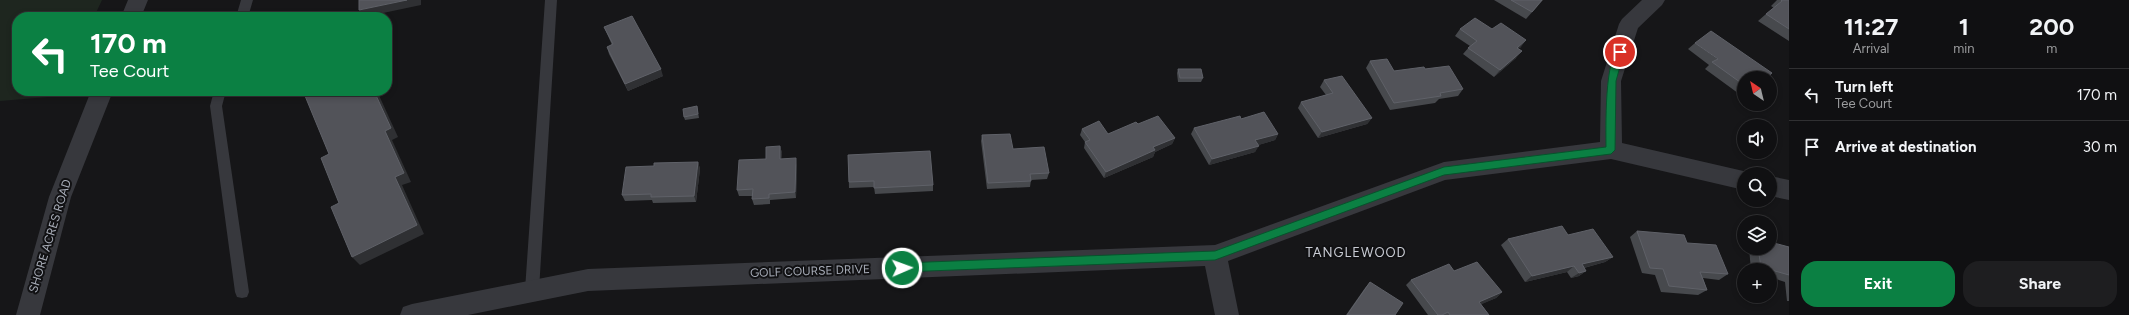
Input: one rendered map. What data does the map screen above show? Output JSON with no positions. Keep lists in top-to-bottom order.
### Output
{
  "streets": {
    "street": ["SHORE ACRES ROAD", "GOLF COURSE DRIVE"]
  },
  "districts": ["TANGLEWOOD"],
  "north": "top left",
  "page": {
    "eta": [
      "11:27",
      "Arrival",
      "1",
      "min",
      "200",
      "m"
    ],
    "turn": ["170 m", "Tee Court"],
    "list": [
      {
        "name": "Turn left",
        "note": "Tee Court",
        "value": "170 m"
      },
      {
        "name": "Arrive at destination",
        "value": "30 m"
      }
    ],
    "map_buttons": "+",
    "buttons": ["Exit", "Share"]
  }
}
